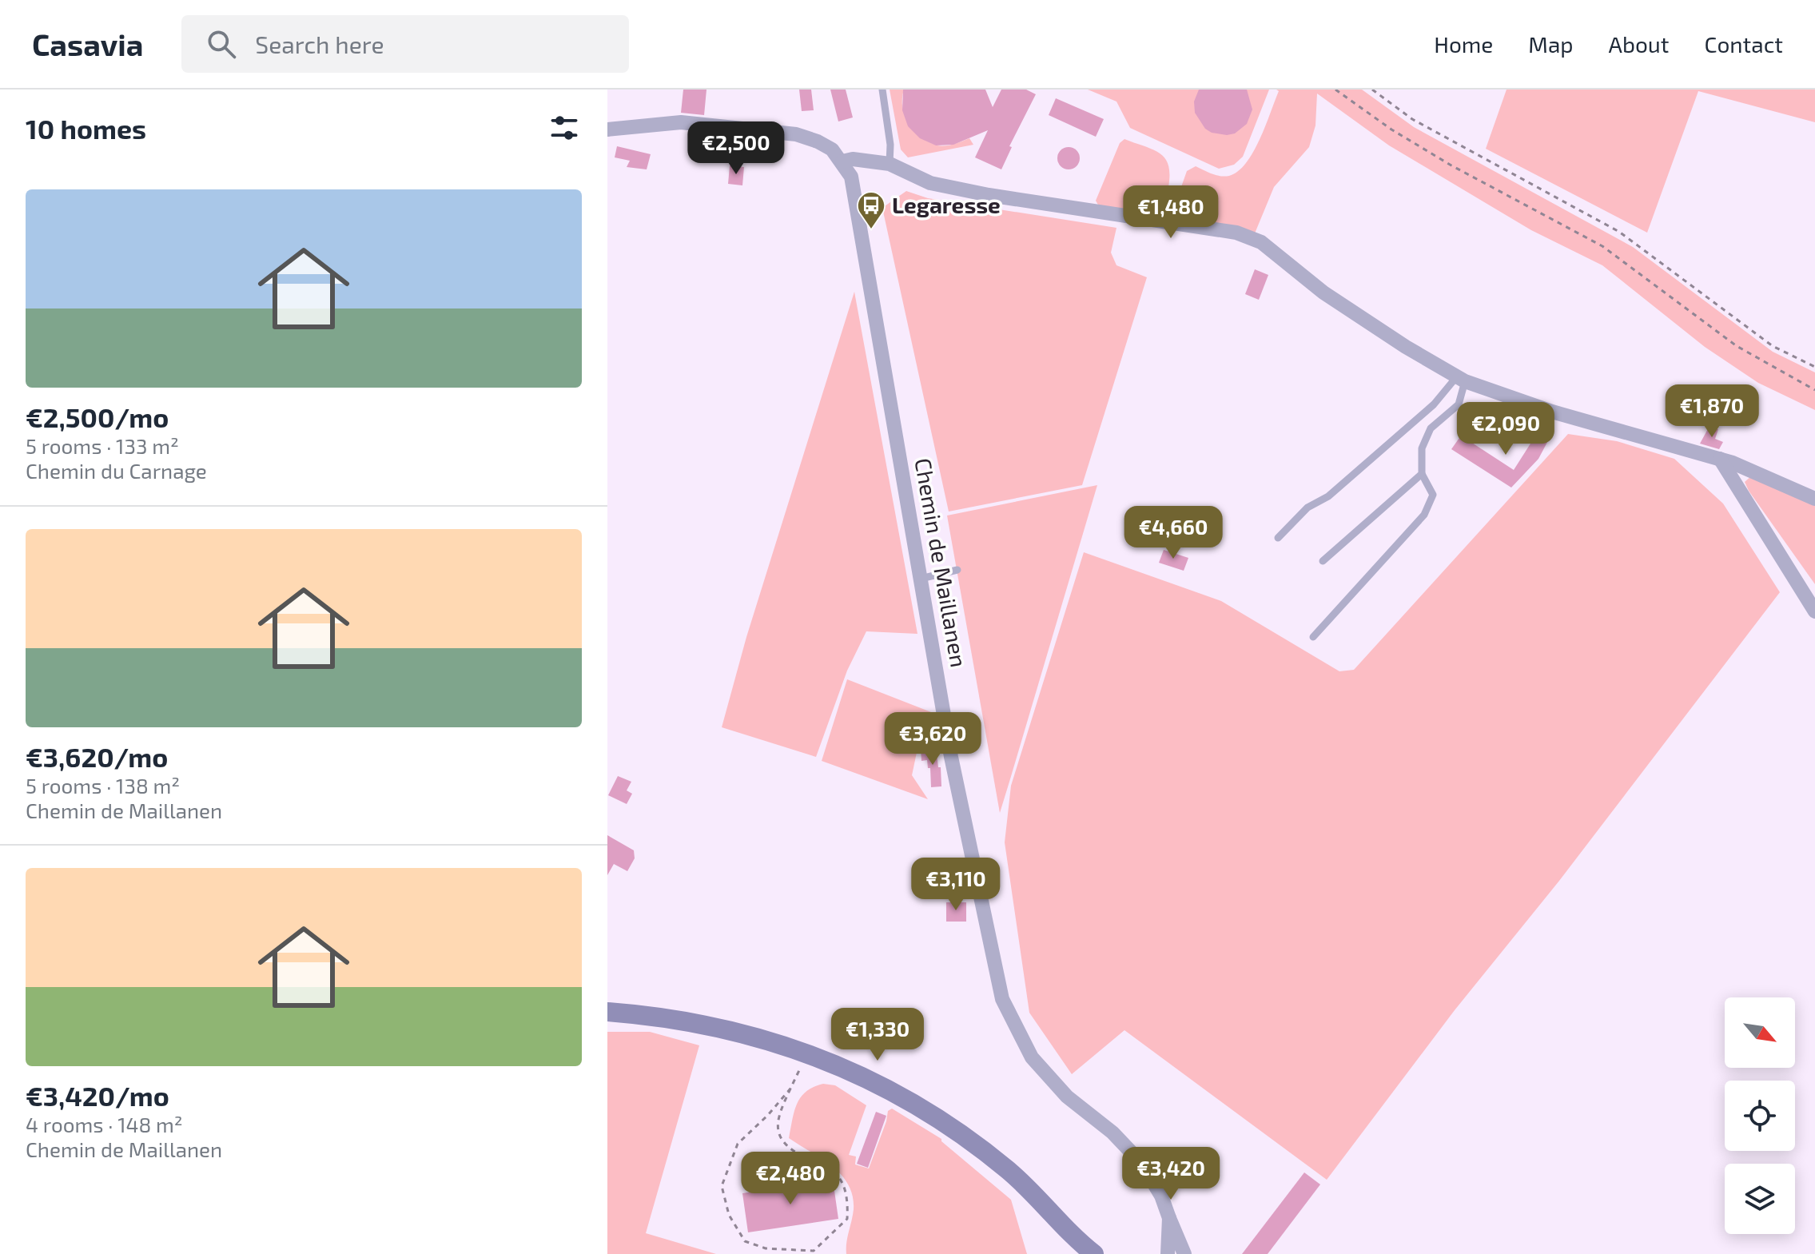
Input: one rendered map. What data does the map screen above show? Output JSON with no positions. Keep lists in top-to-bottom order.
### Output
{
  "streets": {
    "street": ["Chemin de Maillanen"]
  },
  "places": {
    "bus stop": ["Legaresse"]
  },
  "north": "bottom right",
  "page": {
    "header": "Casavia",
    "search": "Search here",
    "nav": [
      "Home",
      "Map",
      "About",
      "Contact"
    ],
    "heading": "10 homes",
    "price": [
      "€2,500",
      "€1,480",
      "€1,870",
      "€2,090",
      "€4,660",
      "€3,620",
      "€3,110",
      "€1,330",
      "€3,420",
      "€2,480"
    ],
    "list": [
      {
        "name": "€2,500/mo",
        "note": "5 rooms · 133 m² · Chemin du Carnage"
      },
      {
        "name": "€3,620/mo",
        "note": "5 rooms · 138 m² · Chemin de Maillanen"
      },
      {
        "name": "€3,420/mo",
        "note": "4 rooms · 148 m² · Chemin de Maillanen"
      }
    ]
  }
}
